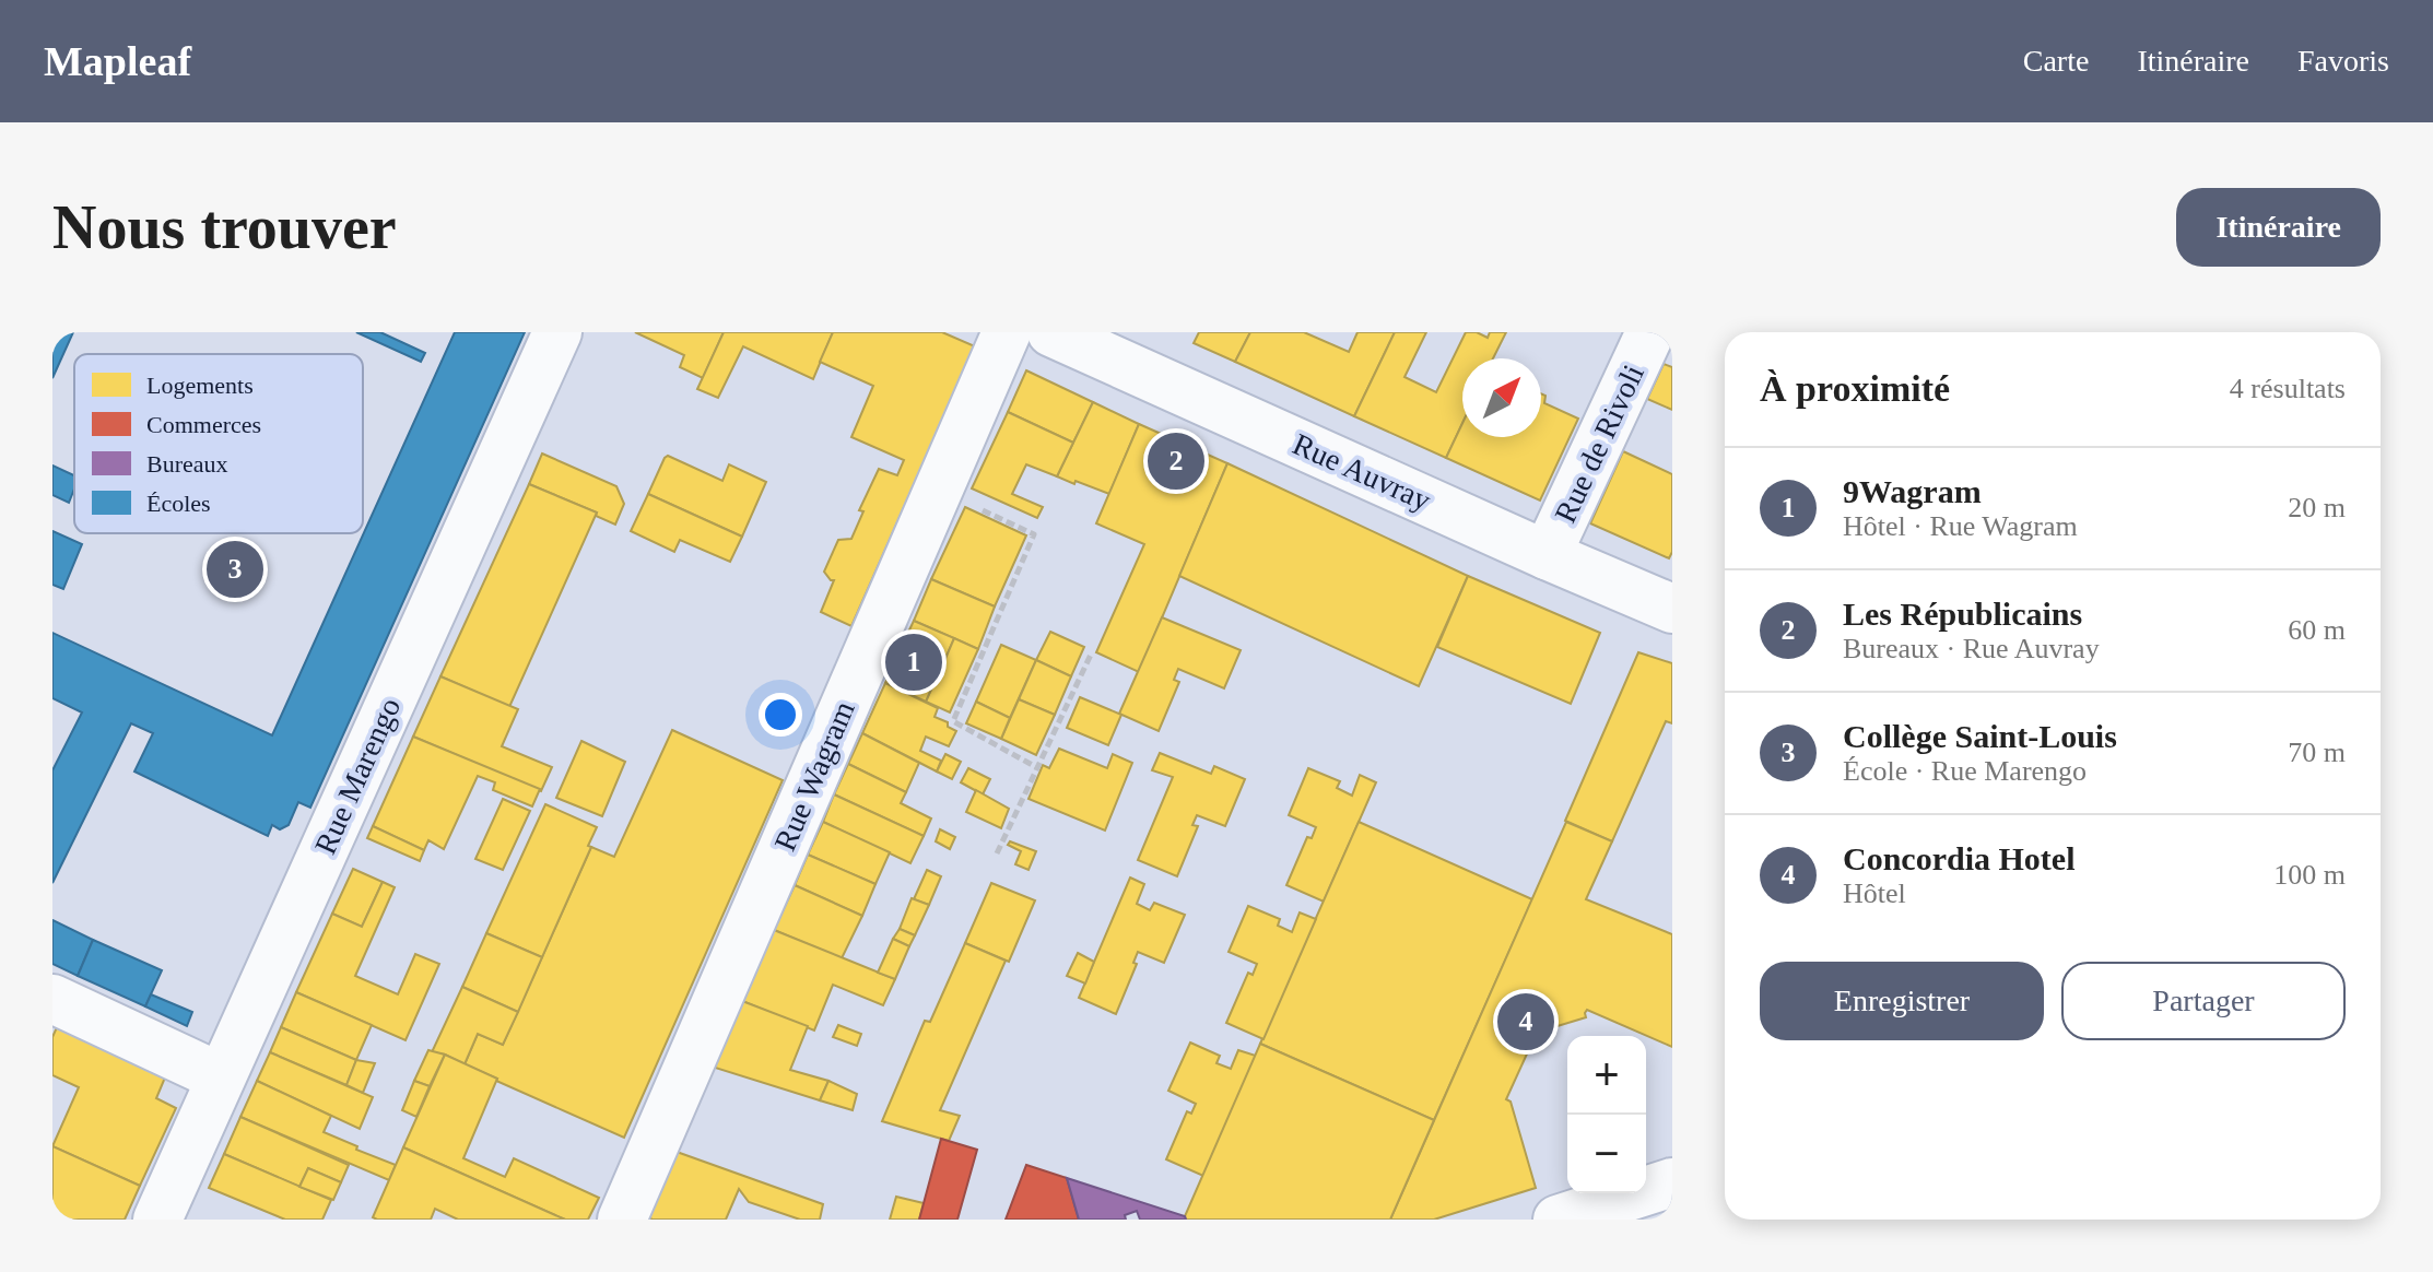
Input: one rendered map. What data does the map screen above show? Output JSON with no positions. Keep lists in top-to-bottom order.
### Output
{
  "streets": {
    "street": [
      "Rue de Rivoli",
      "Rue Auvray",
      "Rue Marengo",
      "Rue Wagram"
    ]
  },
  "crossings": [
    ["Rue de Rivoli", "Rue Auvray"]
  ],
  "legend": [
    "Logements",
    "Commerces",
    "Bureaux",
    "Écoles"
  ],
  "north": "top right",
  "page": {
    "header": "Mapleaf",
    "nav": ["Carte", "Itinéraire", "Favoris"],
    "buttons": [
      "Itinéraire",
      ["Enregistrer", "Partager"]
    ],
    "title": "Nous trouver",
    "heading": ["À proximité", "4 résultats"],
    "pins": [
      "2",
      "3",
      "1",
      "4"
    ],
    "list": [
      {
        "mark": "1",
        "name": "9Wagram",
        "note": "Hôtel · Rue Wagram",
        "value": "20 m"
      },
      {
        "mark": "2",
        "name": "Les Républicains",
        "note": "Bureaux · Rue Auvray",
        "value": "60 m"
      },
      {
        "mark": "3",
        "name": "Collège Saint-Louis",
        "note": "École · Rue Marengo",
        "value": "70 m"
      },
      {
        "mark": "4",
        "name": "Concordia Hotel",
        "note": "Hôtel",
        "value": "100 m"
      }
    ],
    "map_buttons": ["+", "−"]
  }
}
